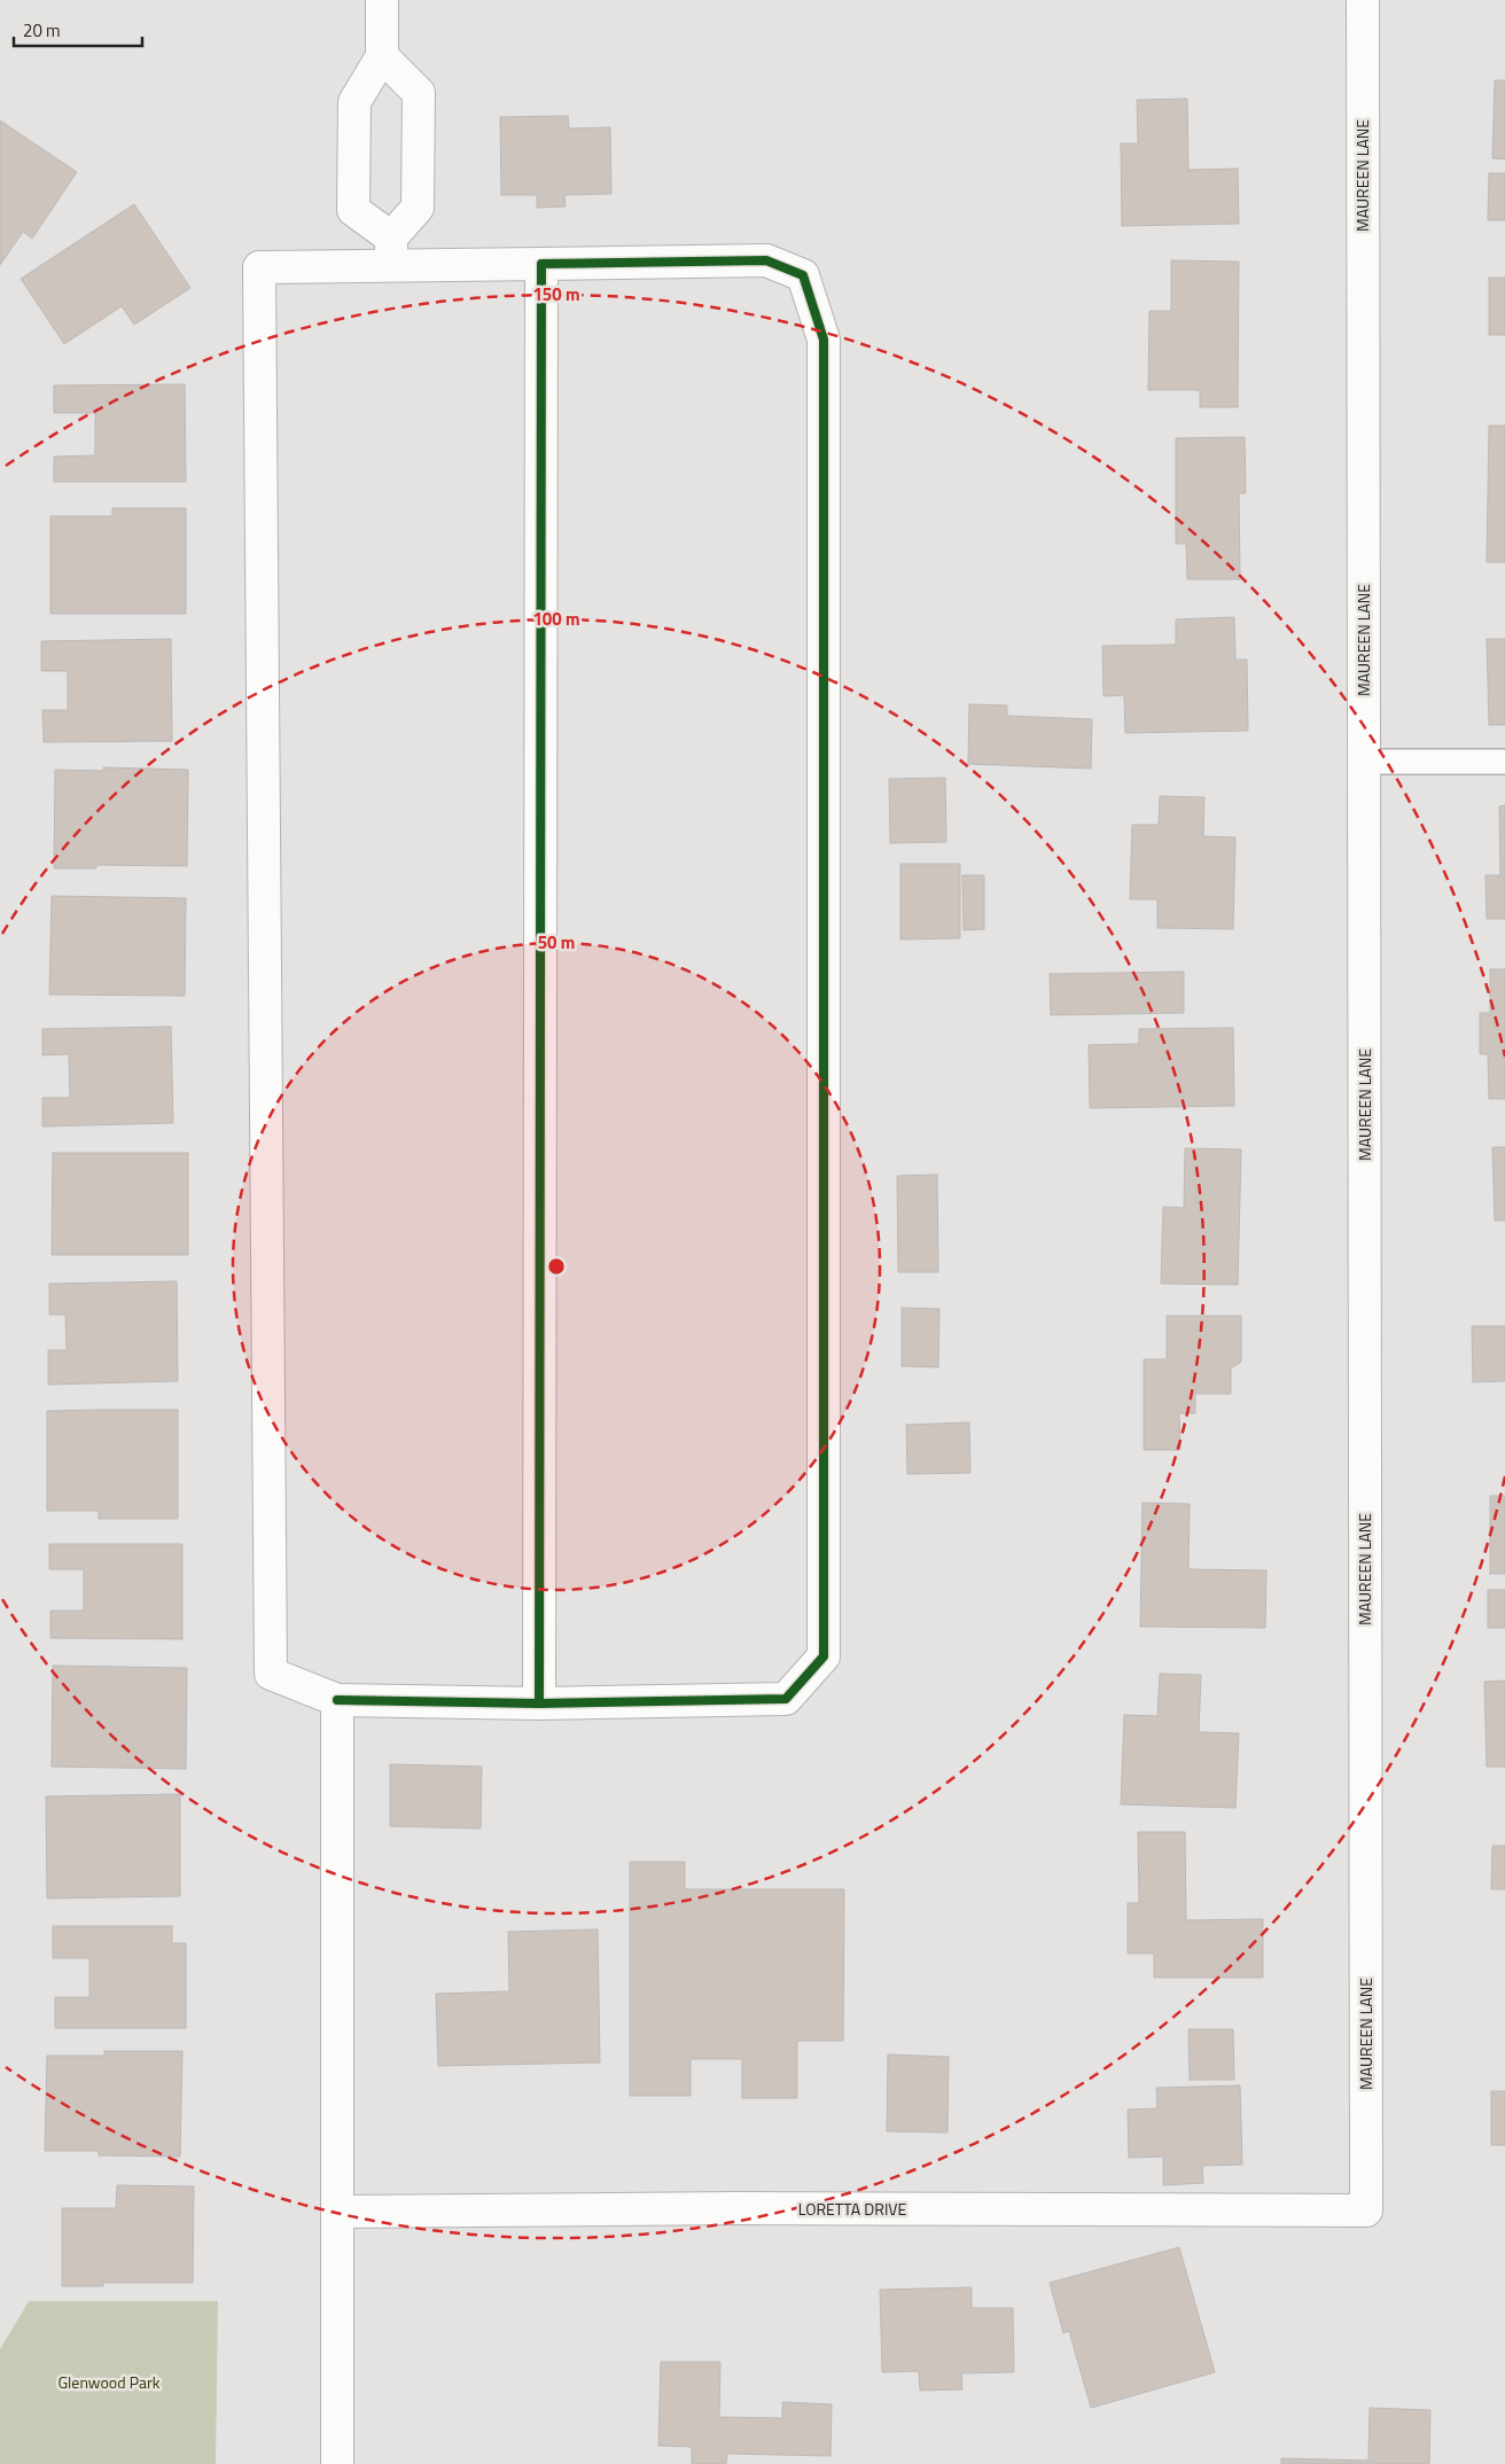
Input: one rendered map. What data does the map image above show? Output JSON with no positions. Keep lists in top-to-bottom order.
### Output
{
  "streets": {
    "street": ["MAUREEN LANE", "LORETTA DRIVE"]
  },
  "crossings": [
    ["MAUREEN LANE", "LORETTA DRIVE"]
  ],
  "parks": ["Glenwood Park"],
  "scale_bar": "20 m",
  "rings": ["150 m", "100 m", "50 m"]
}
